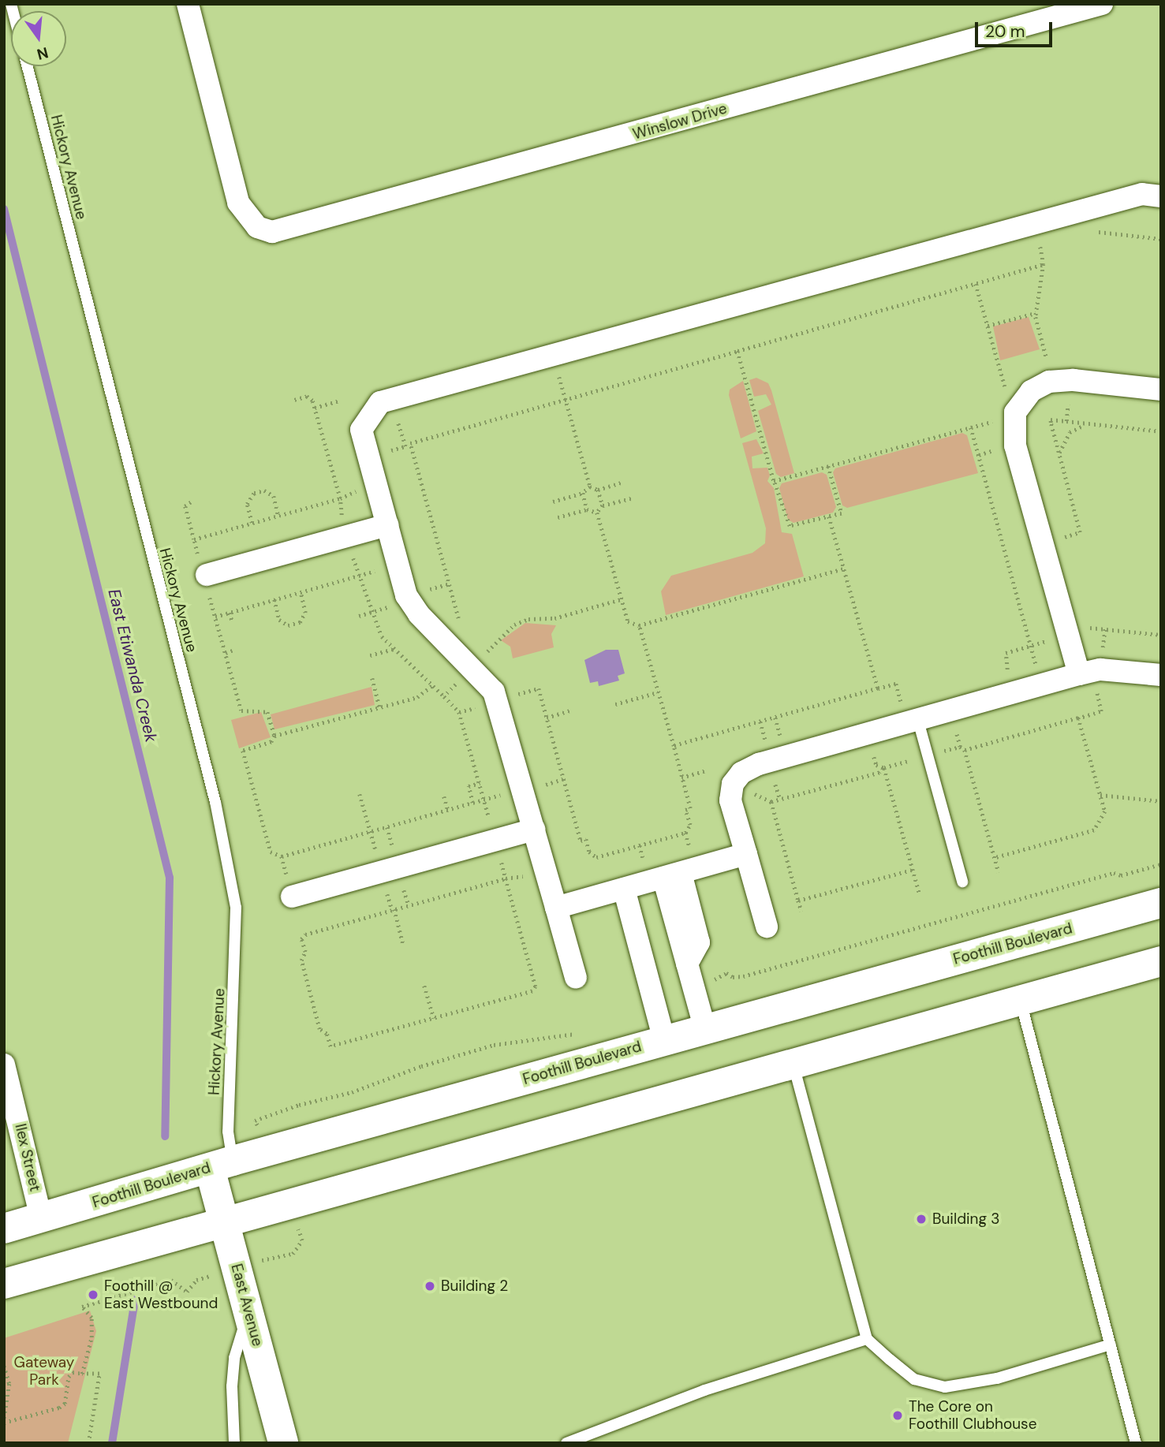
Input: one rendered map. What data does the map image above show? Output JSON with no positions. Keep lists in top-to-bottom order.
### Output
{
  "streets": {
    "main road": ["Foothill Boulevard", "East Avenue"],
    "street": ["Winslow Drive", "Ilex Street"],
    "lane": ["Hickory Avenue"]
  },
  "crossings": [
    ["Hickory Avenue", "Foothill Boulevard"],
    ["Hickory Avenue", "East Avenue"],
    ["Foothill Boulevard", "Ilex Street"],
    ["Foothill Boulevard", "East Avenue"]
  ],
  "water": ["East Etiwanda Creek"],
  "parks": ["Gateway Park"],
  "places": [
    "Building 3",
    "Building 2",
    "Foothill @ East Westbound",
    "The Core on Foothill Clubhouse"
  ],
  "scale_bar": "20 m",
  "north": "bottom"
}
